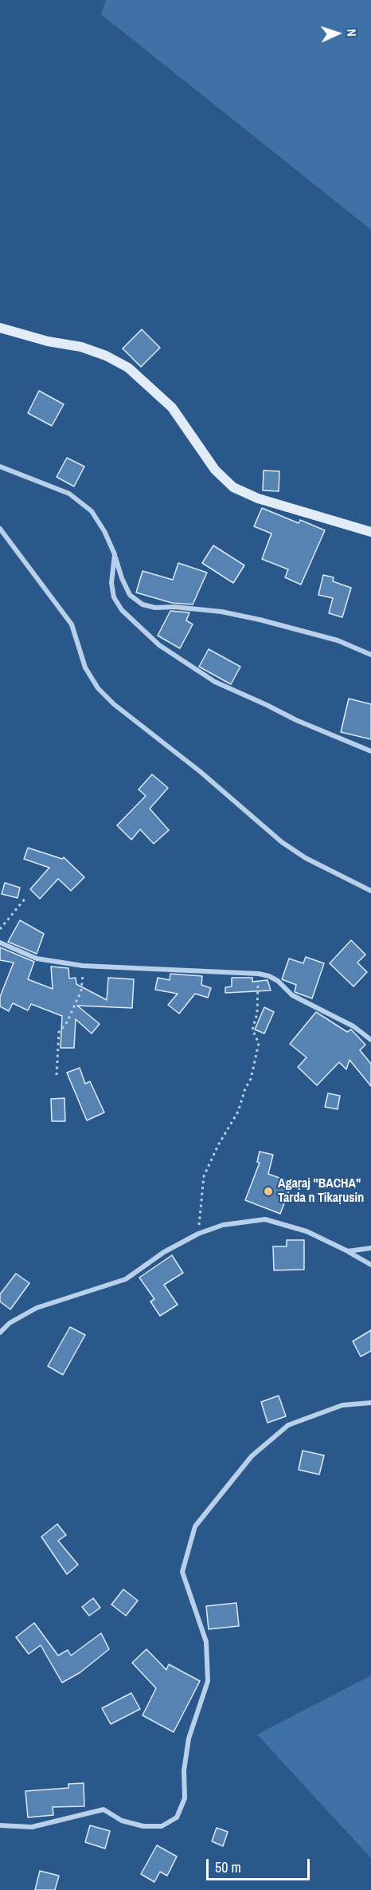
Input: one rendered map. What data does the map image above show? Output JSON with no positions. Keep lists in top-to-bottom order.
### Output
{
  "places": ["Agaṛaj \"BACHA\" Tarda n Tikaṛusin"],
  "scale_bar": "50 m",
  "north": "right"
}
